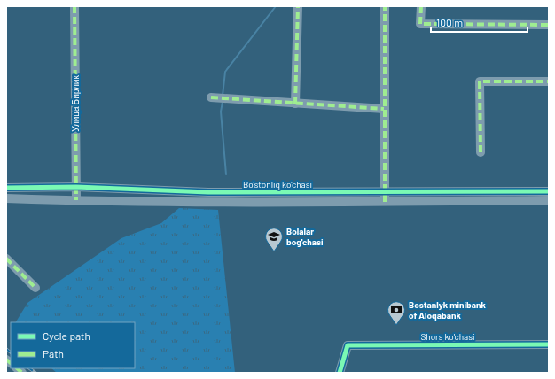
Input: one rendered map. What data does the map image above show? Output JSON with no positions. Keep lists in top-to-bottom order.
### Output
{
  "streets": {
    "street": ["Улица Бирлик", "Bo'stonliq ko'chasi", "Shors ko'chasi"]
  },
  "crossings": [
    ["Улица Бирлик", "Bo'stonliq ko'chasi"]
  ],
  "places": {
    "school or university": ["Bolalar bog'chasi"],
    "bank": ["Bostanlyk minibank of Aloqabank"]
  },
  "legend": ["Cycle path", "Path"],
  "scale_bar": "100 m"
}
